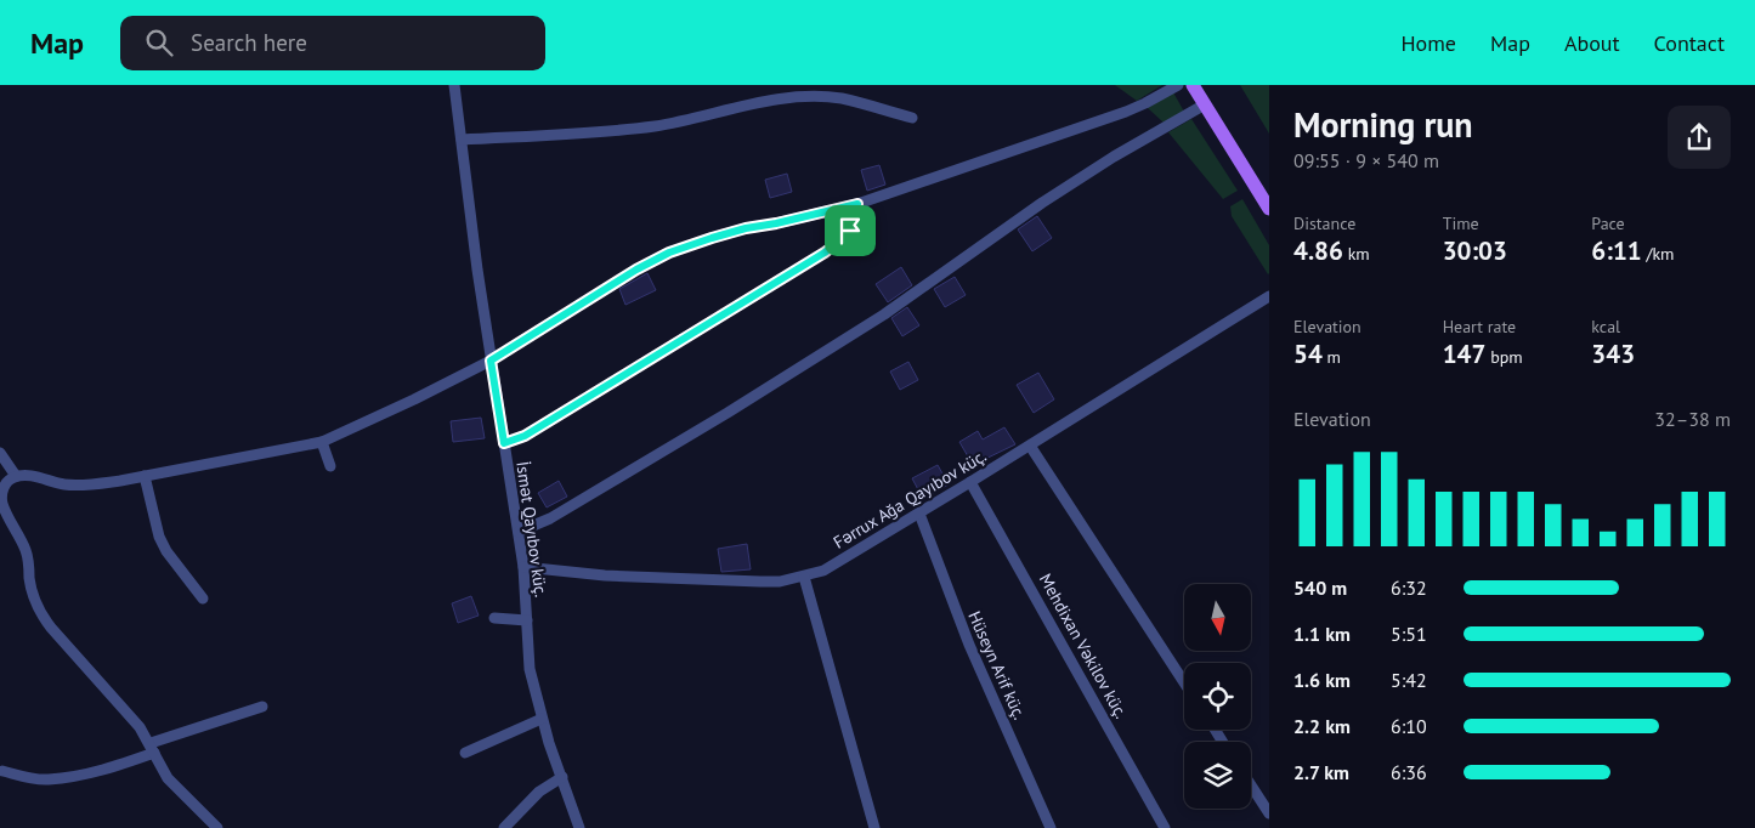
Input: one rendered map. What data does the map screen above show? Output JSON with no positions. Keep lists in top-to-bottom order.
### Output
{
  "streets": {
    "street": [
      "Fərrux Ağa Qayıbov küç.",
      "İsmət Qayıbov küç.",
      "Mehdixan Vəkilov küç.",
      "Hüseyn Arif küç."
    ]
  },
  "crossings": [
    ["Fərrux Ağa Qayıbov küç.", "İsmət Qayıbov küç."],
    ["Fərrux Ağa Qayıbov küç.", "Mehdixan Vəkilov küç."],
    ["Fərrux Ağa Qayıbov küç.", "Hüseyn Arif küç."]
  ],
  "north": "bottom",
  "page": {
    "header": "Map",
    "search": "Search here",
    "nav": [
      "Home",
      "Map",
      "About",
      "Contact"
    ],
    "heading": ["Morning run", "09:55 · 9 × 540 m"],
    "stats": [
      ["Distance", "4.86 km"],
      ["Time", "30:03"],
      ["Pace", "6:11 /km"],
      ["Elevation", "54 m"],
      ["Heart rate", "147 bpm"],
      ["kcal", "343"]
    ],
    "chart": ["Elevation", "32–38 m"],
    "list": [
      {
        "name": "540 m",
        "note": "6:32"
      },
      {
        "name": "1.1 km",
        "note": "5:51"
      },
      {
        "name": "1.6 km",
        "note": "5:42"
      },
      {
        "name": "2.2 km",
        "note": "6:10"
      },
      {
        "name": "2.7 km",
        "note": "6:36"
      }
    ]
  }
}
